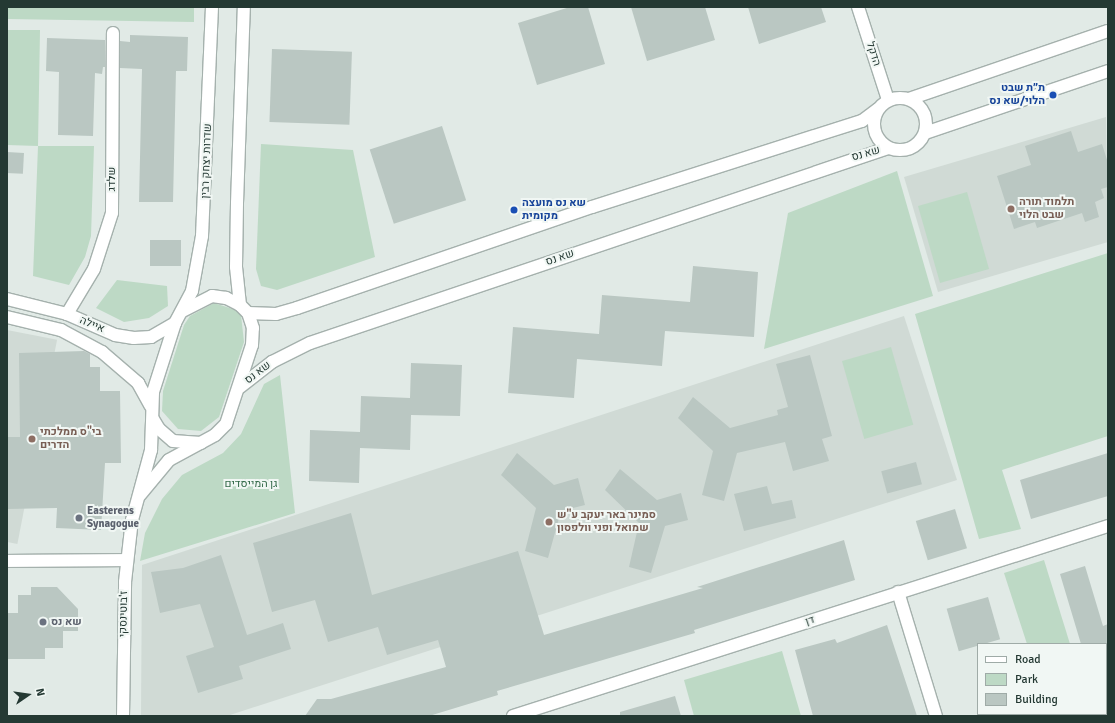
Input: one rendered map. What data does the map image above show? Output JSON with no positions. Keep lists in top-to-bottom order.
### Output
{
  "streets": {
    "street": [
      "הדקל",
      "שא נס",
      "שדרות יצחק רבין",
      "שלדג",
      "איילה",
      "ז'בוטינסקי",
      "דן"
    ]
  },
  "crossings": [
    ["הדקל", "שא נס"],
    ["שא נס", "ז'בוטינסקי"],
    ["שדרות יצחק רבין", "איילה"],
    ["שדרות יצחק רבין", "ז'בוטינסקי"],
    ["שלדג", "איילה"],
    ["איילה", "ז'בוטינסקי"]
  ],
  "parks": ["גן המייסדים"],
  "places": [
    "ת״ת שבט הלוי/שא נס",
    "תלמוד תורה שבט הלוי",
    "שא נס מועצה מקומית",
    "בי\"ס ממלכתי הדרים",
    "Easterens Synagogue",
    "סמינר באר יעקב ע\"ש שמואל ופני וולפסון",
    "שא נס"
  ],
  "legend": ["Road", "Park", "Building"],
  "north": "right"
}
